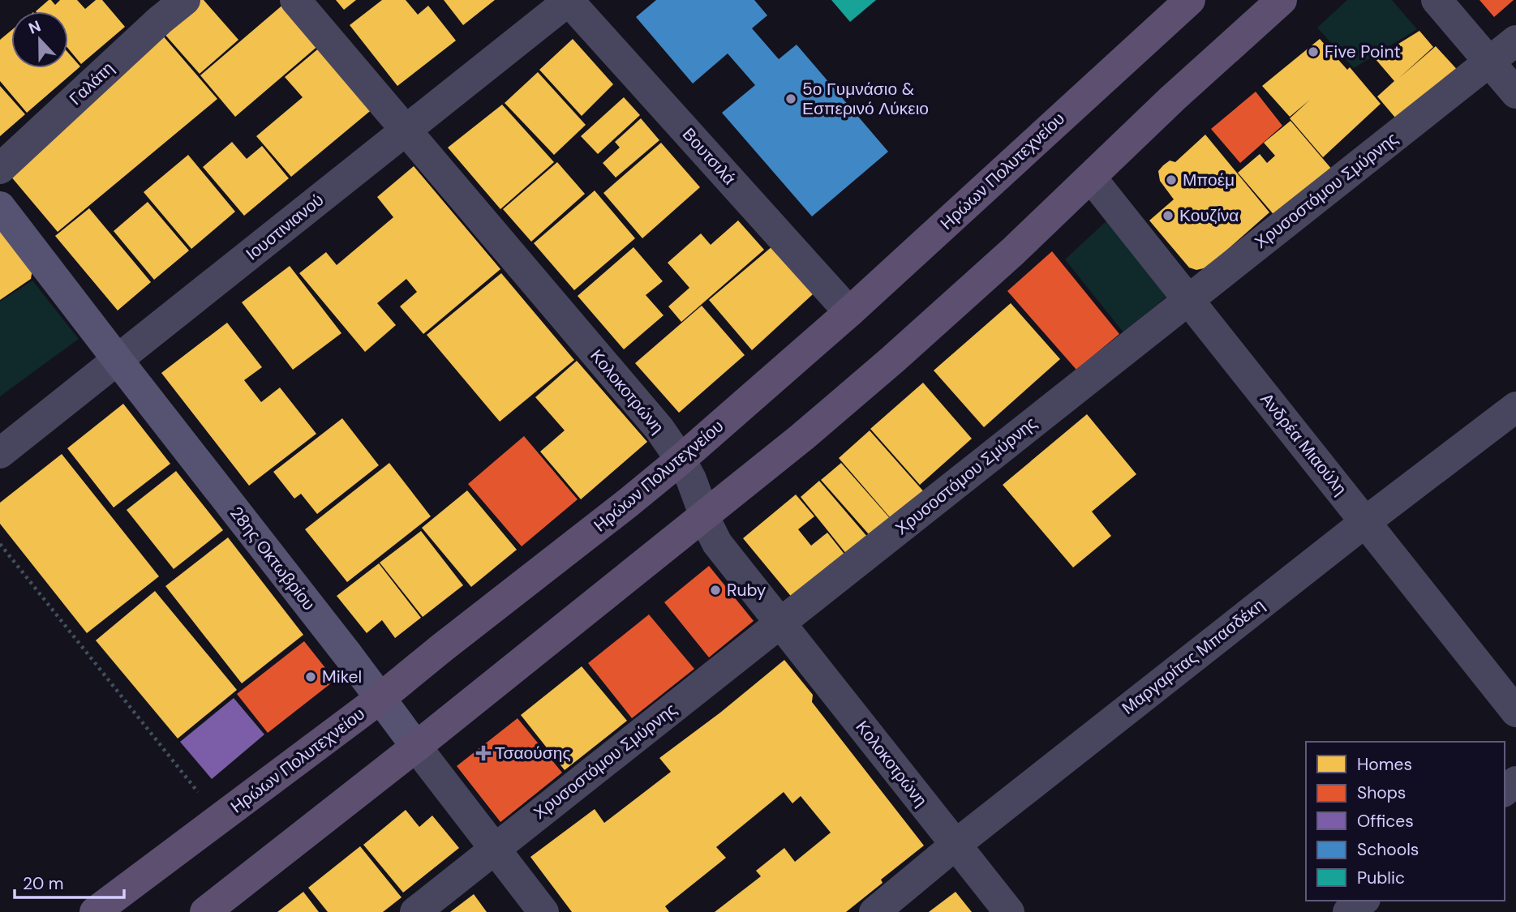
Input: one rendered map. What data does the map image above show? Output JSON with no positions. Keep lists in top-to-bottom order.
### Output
{
  "streets": {
    "main road": ["Ηρώων Πολυτεχνείου", "28ης Οκτωβρίου"],
    "street": [
      "Γαλάτη",
      "Βουτσιλά",
      "Χρυσοστόμου Σμύρνης",
      "Ιουστινιανού",
      "Κολοκοτρώνη",
      "Ανδρέα Μιαούλη",
      "Μαργαρίτας Μπασδέκη"
    ]
  },
  "crossings": [
    ["Βουτσιλά", "Ηρώων Πολυτεχνείου"],
    ["Βουτσιλά", "Ιουστινιανού"],
    ["Ηρώων Πολυτεχνείου", "Κολοκοτρώνη"],
    ["Ηρώων Πολυτεχνείου", "28ης Οκτωβρίου"],
    ["Χρυσοστόμου Σμύρνης", "Κολοκοτρώνη"],
    ["Χρυσοστόμου Σμύρνης", "Ανδρέα Μιαούλη"],
    ["Χρυσοστόμου Σμύρνης", "28ης Οκτωβρίου"],
    ["Ιουστινιανού", "Κολοκοτρώνη"],
    ["Ιουστινιανού", "28ης Οκτωβρίου"],
    ["Κολοκοτρώνη", "Μαργαρίτας Μπασδέκη"],
    ["Ανδρέα Μιαούλη", "Μαργαρίτας Μπασδέκη"]
  ],
  "places": {
    "other": [
      "Five Point",
      "5ο Γυμνάσιο & Εσπερινό Λύκειο",
      "Μποέμ",
      "Κουζίνα",
      "Ruby",
      "Mikel"
    ],
    "health": ["Τσαούσης"]
  },
  "legend": [
    "Homes",
    "Shops",
    "Offices",
    "Schools",
    "Public"
  ],
  "scale_bar": "20 m",
  "north": "top"
}
